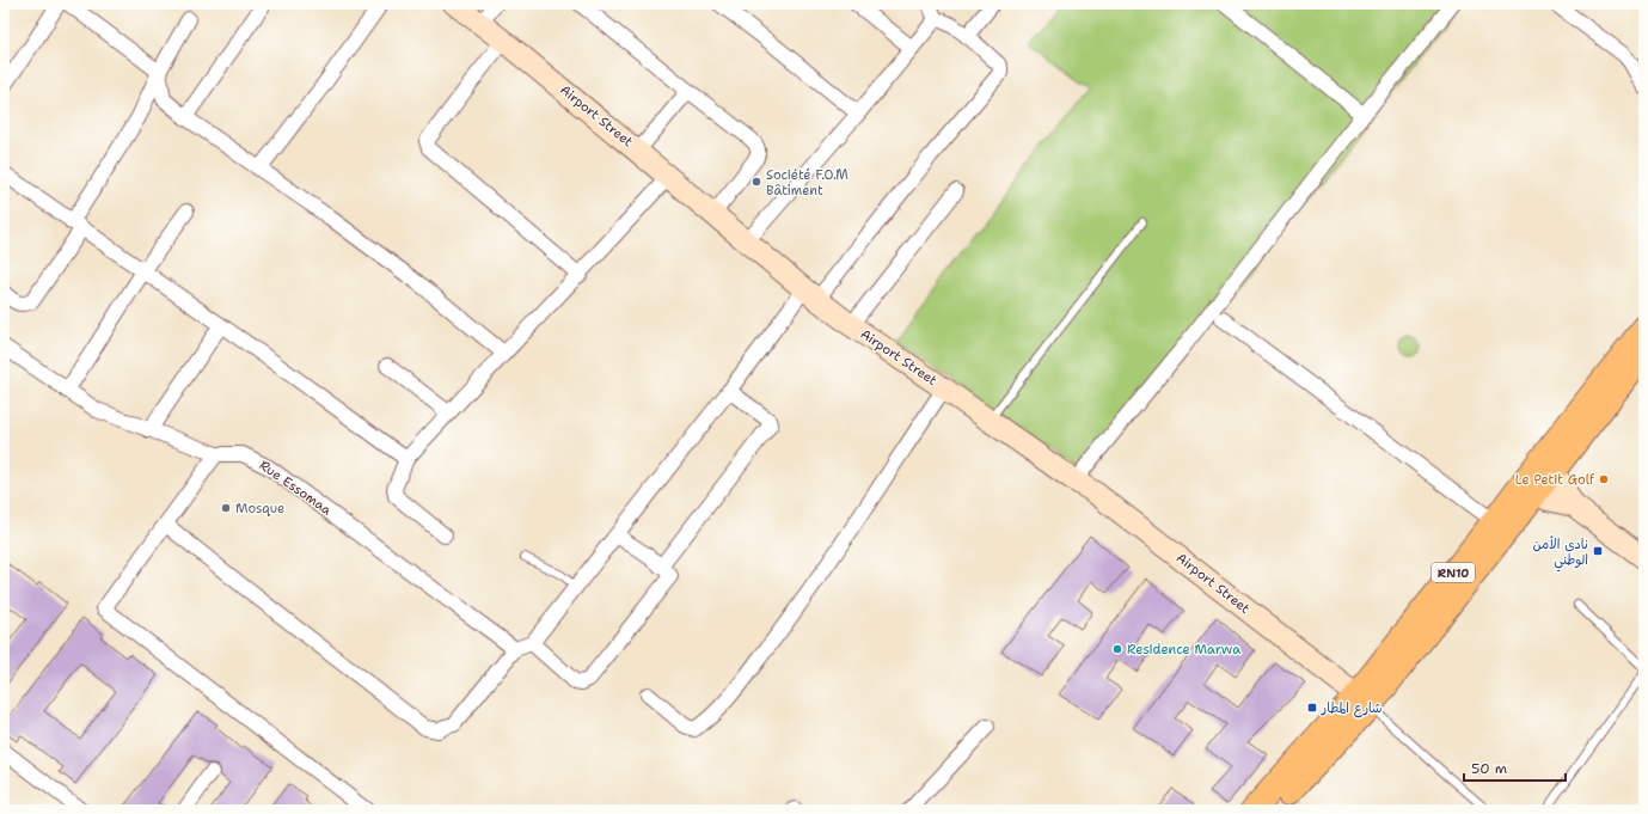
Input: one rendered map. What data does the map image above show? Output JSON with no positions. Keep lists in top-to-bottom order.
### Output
{
  "streets": {
    "main road": ["RN10"],
    "street": ["Airport Street", "Rue Essomaa"]
  },
  "crossings": [
    ["Airport Street", "RN10"]
  ],
  "places": {
    "other": [
      "Société F.O.M Bâtiment",
      "Le Petit Golf",
      "Mosque",
      "Residence Marwa"
    ],
    "transit": ["نادي الأمن الوطني", "شارع المطار"]
  },
  "scale_bar": "50 m"
}
